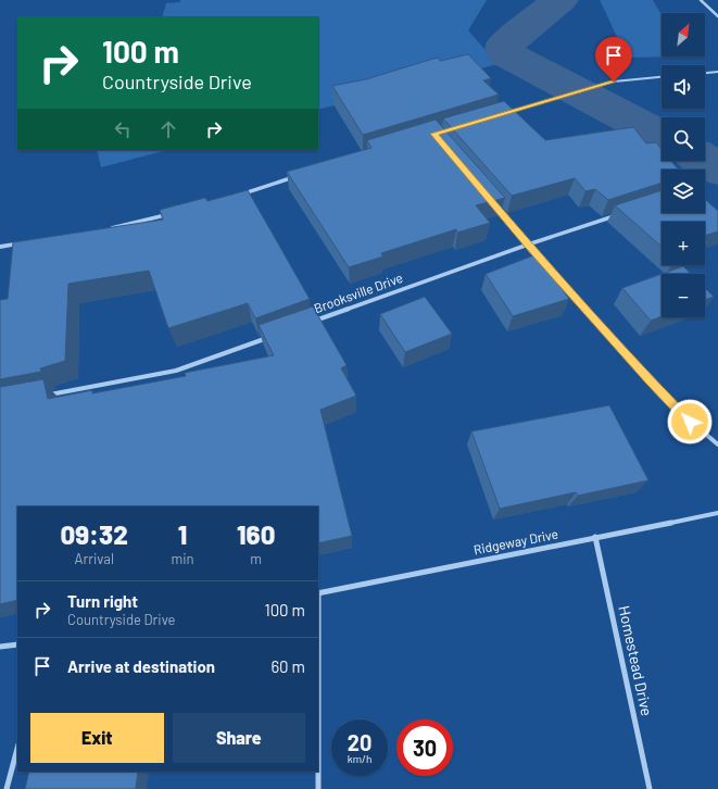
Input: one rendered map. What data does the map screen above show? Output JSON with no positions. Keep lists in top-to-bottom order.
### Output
{
  "streets": {
    "street": ["Brooksville Drive", "Ridgeway Drive", "Homestead Drive"]
  },
  "crossings": [
    ["Ridgeway Drive", "Homestead Drive"]
  ],
  "north": "top right",
  "page": {
    "map_buttons": ["+", "−"],
    "turn": ["100 m", "Countryside Drive"],
    "eta": [
      "09:32",
      "Arrival",
      "1",
      "min",
      "160",
      "m"
    ],
    "list": [
      {
        "name": "Turn right",
        "note": "Countryside Drive",
        "value": "100 m"
      },
      {
        "name": "Arrive at destination",
        "value": "60 m"
      }
    ],
    "buttons": ["Exit", "Share"],
    "speed": "20 km/h",
    "limit": "30"
  }
}
